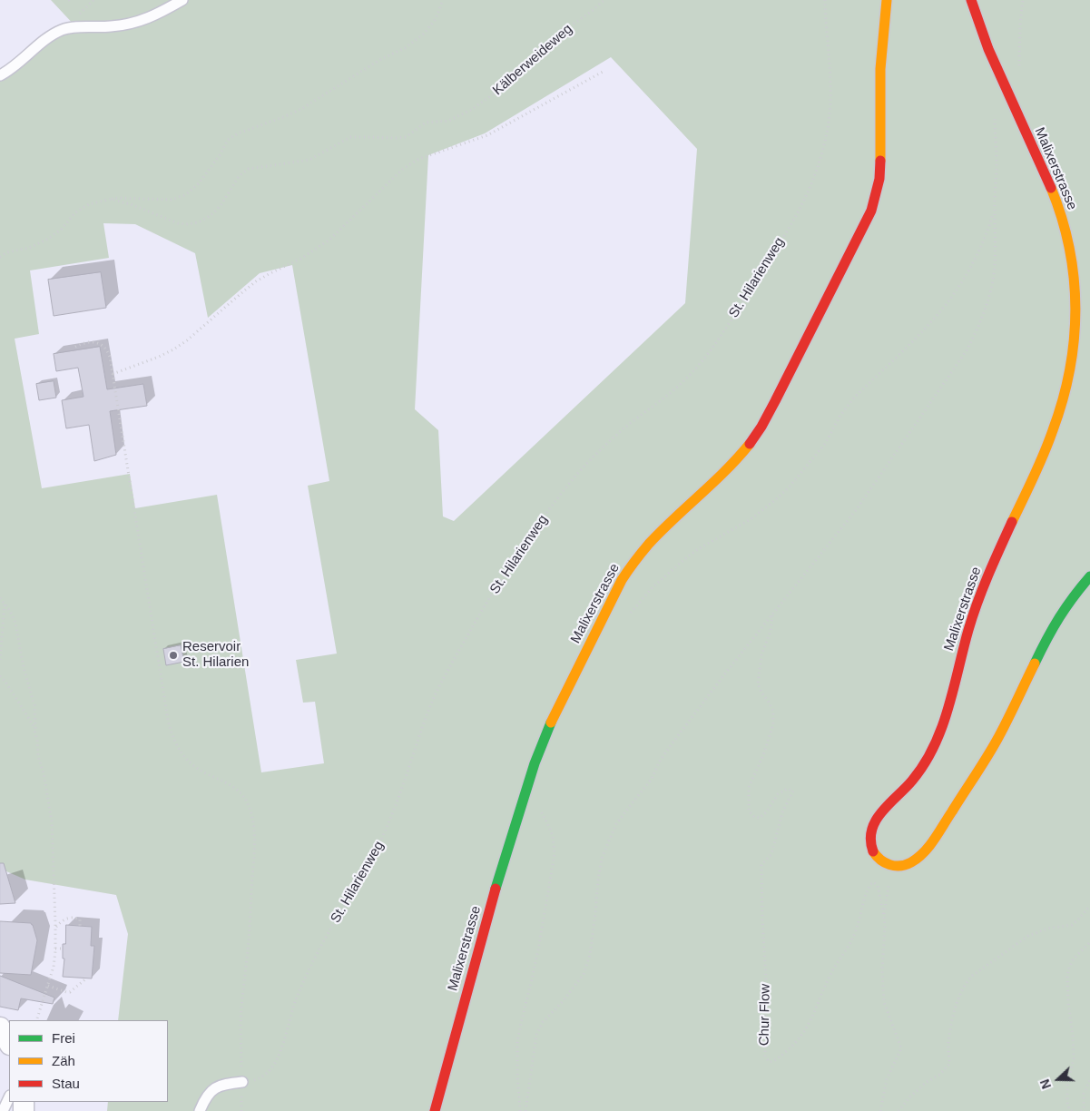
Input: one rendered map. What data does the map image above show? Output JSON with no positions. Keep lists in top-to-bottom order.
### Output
{
  "streets": {
    "main road": ["Malixerstrasse"],
    "path": ["Kälberweideweg", "St. Hilarienweg", "Chur Flow"]
  },
  "places": ["Reservoir St. Hilarien"],
  "legend": ["Frei", "Zäh", "Stau"],
  "north": "left"
}
